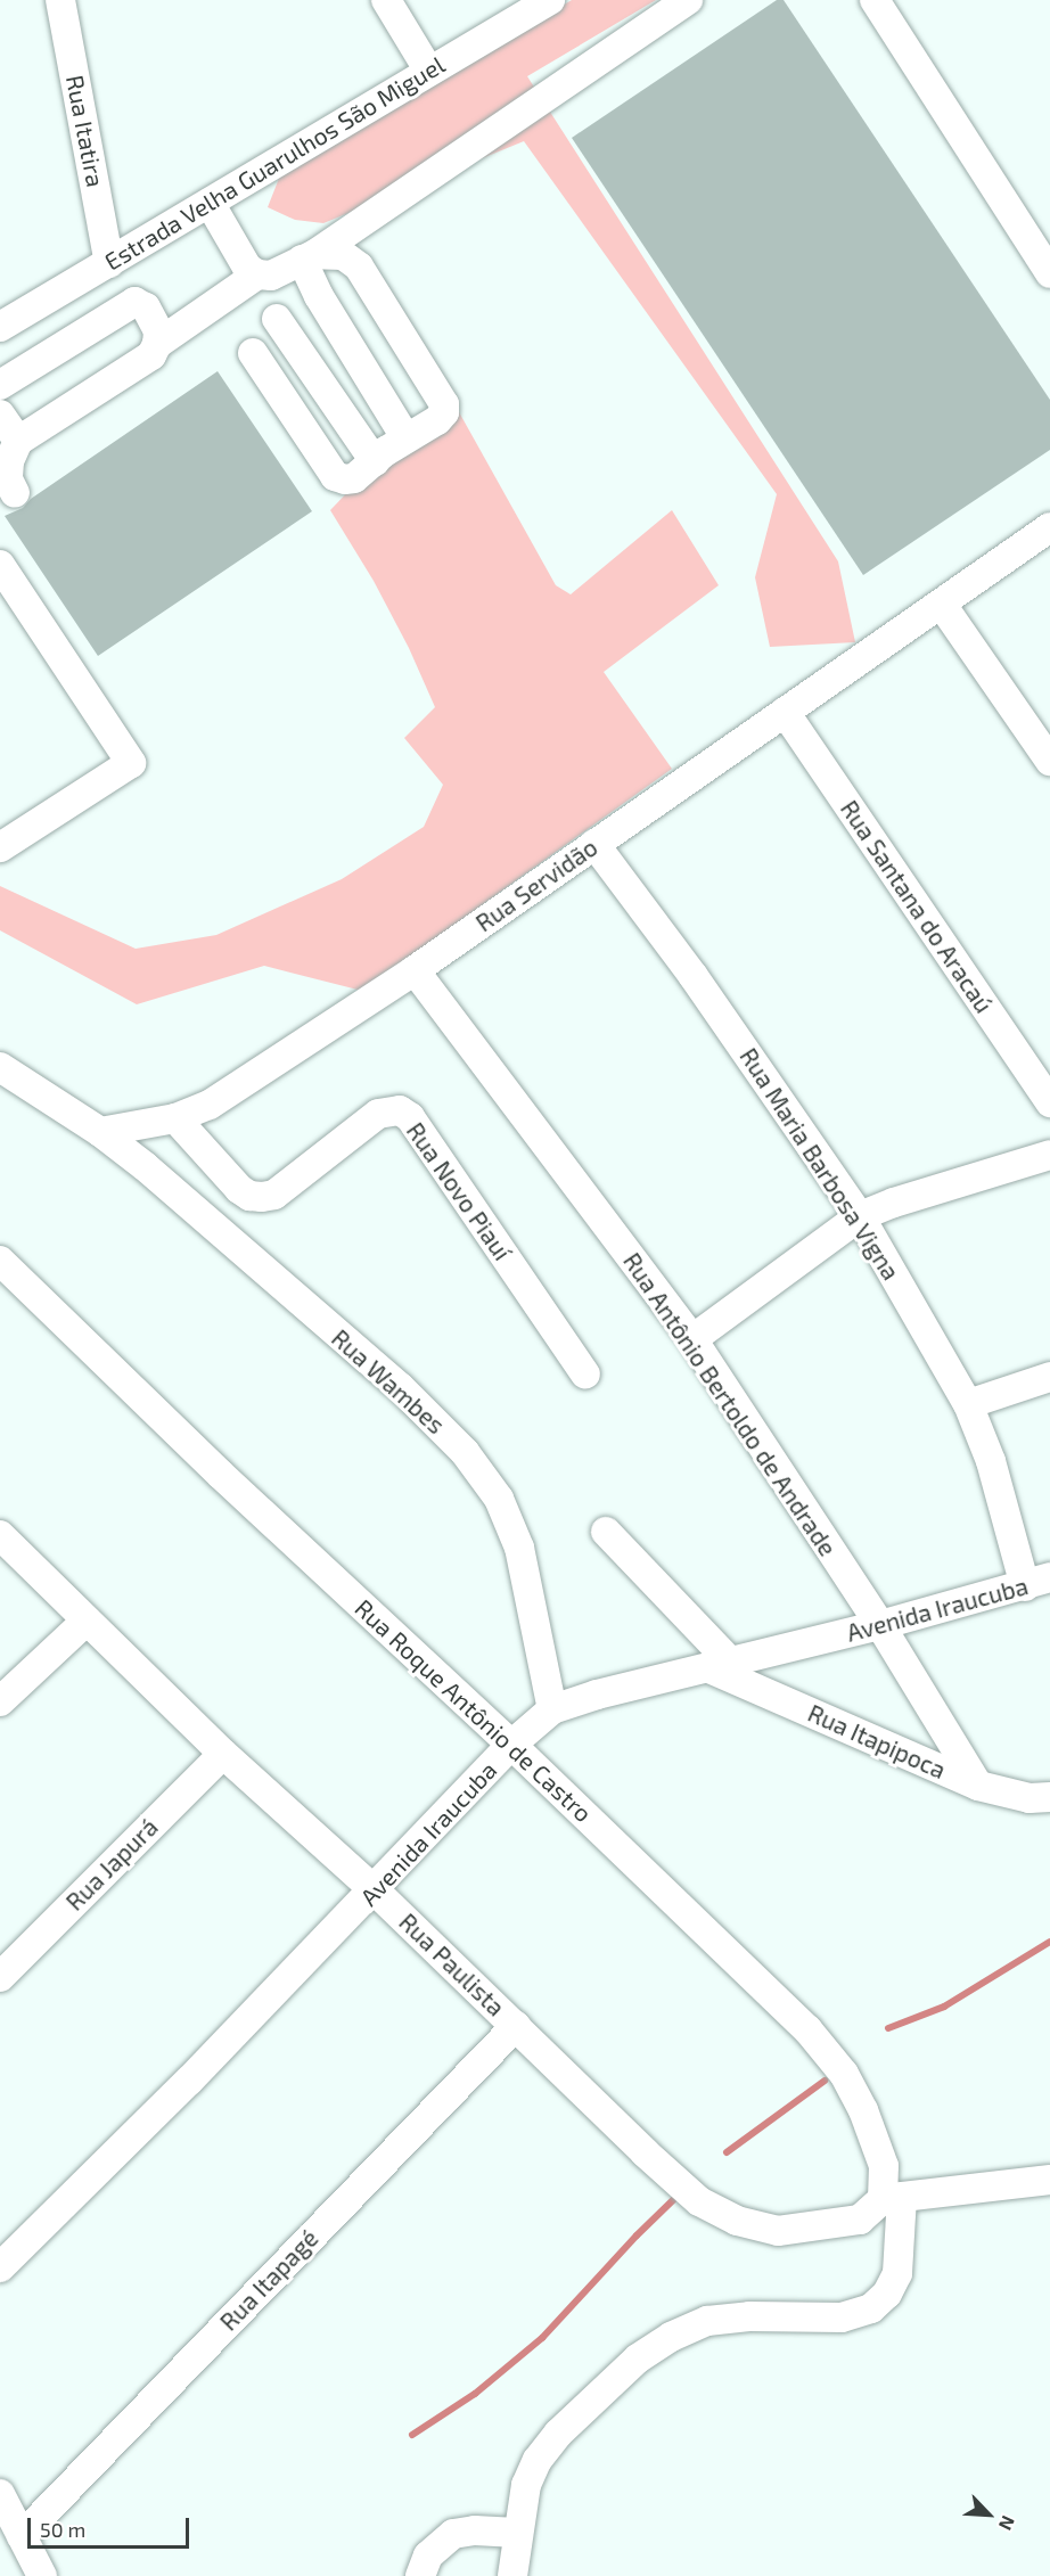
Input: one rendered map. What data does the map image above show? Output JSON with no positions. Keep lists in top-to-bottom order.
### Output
{
  "streets": {
    "street": [
      "Rua Itatira",
      "Estrada Velha Guarulhos São Miguel",
      "Rua Servidão",
      "Rua Santana do Aracaú",
      "Rua Maria Barbosa Vigna",
      "Rua Novo Piauí",
      "Rua Wambes",
      "Rua Antônio Bertoldo de Andrade",
      "Avenida Iraucuba",
      "Rua Roque Antônio de Castro",
      "Rua Itapipoca",
      "Rua Japurá",
      "Rua Paulista",
      "Rua Itapagé"
    ]
  },
  "crossings": [
    ["Rua Itatira", "Estrada Velha Guarulhos São Miguel"],
    ["Rua Servidão", "Rua Santana do Aracaú"],
    ["Rua Servidão", "Rua Maria Barbosa Vigna"],
    ["Rua Servidão", "Rua Novo Piauí"],
    ["Rua Servidão", "Rua Wambes"],
    ["Rua Servidão", "Rua Antônio Bertoldo de Andrade"],
    ["Rua Maria Barbosa Vigna", "Avenida Iraucuba"],
    ["Rua Wambes", "Avenida Iraucuba"],
    ["Rua Antônio Bertoldo de Andrade", "Avenida Iraucuba"],
    ["Rua Antônio Bertoldo de Andrade", "Rua Itapipoca"],
    ["Avenida Iraucuba", "Rua Roque Antônio de Castro"],
    ["Avenida Iraucuba", "Rua Itapipoca"],
    ["Avenida Iraucuba", "Rua Paulista"],
    ["Rua Roque Antônio de Castro", "Rua Paulista"],
    ["Rua Japurá", "Rua Paulista"],
    ["Rua Paulista", "Rua Itapagé"]
  ],
  "scale_bar": "50 m",
  "north": "bottom right"
}
